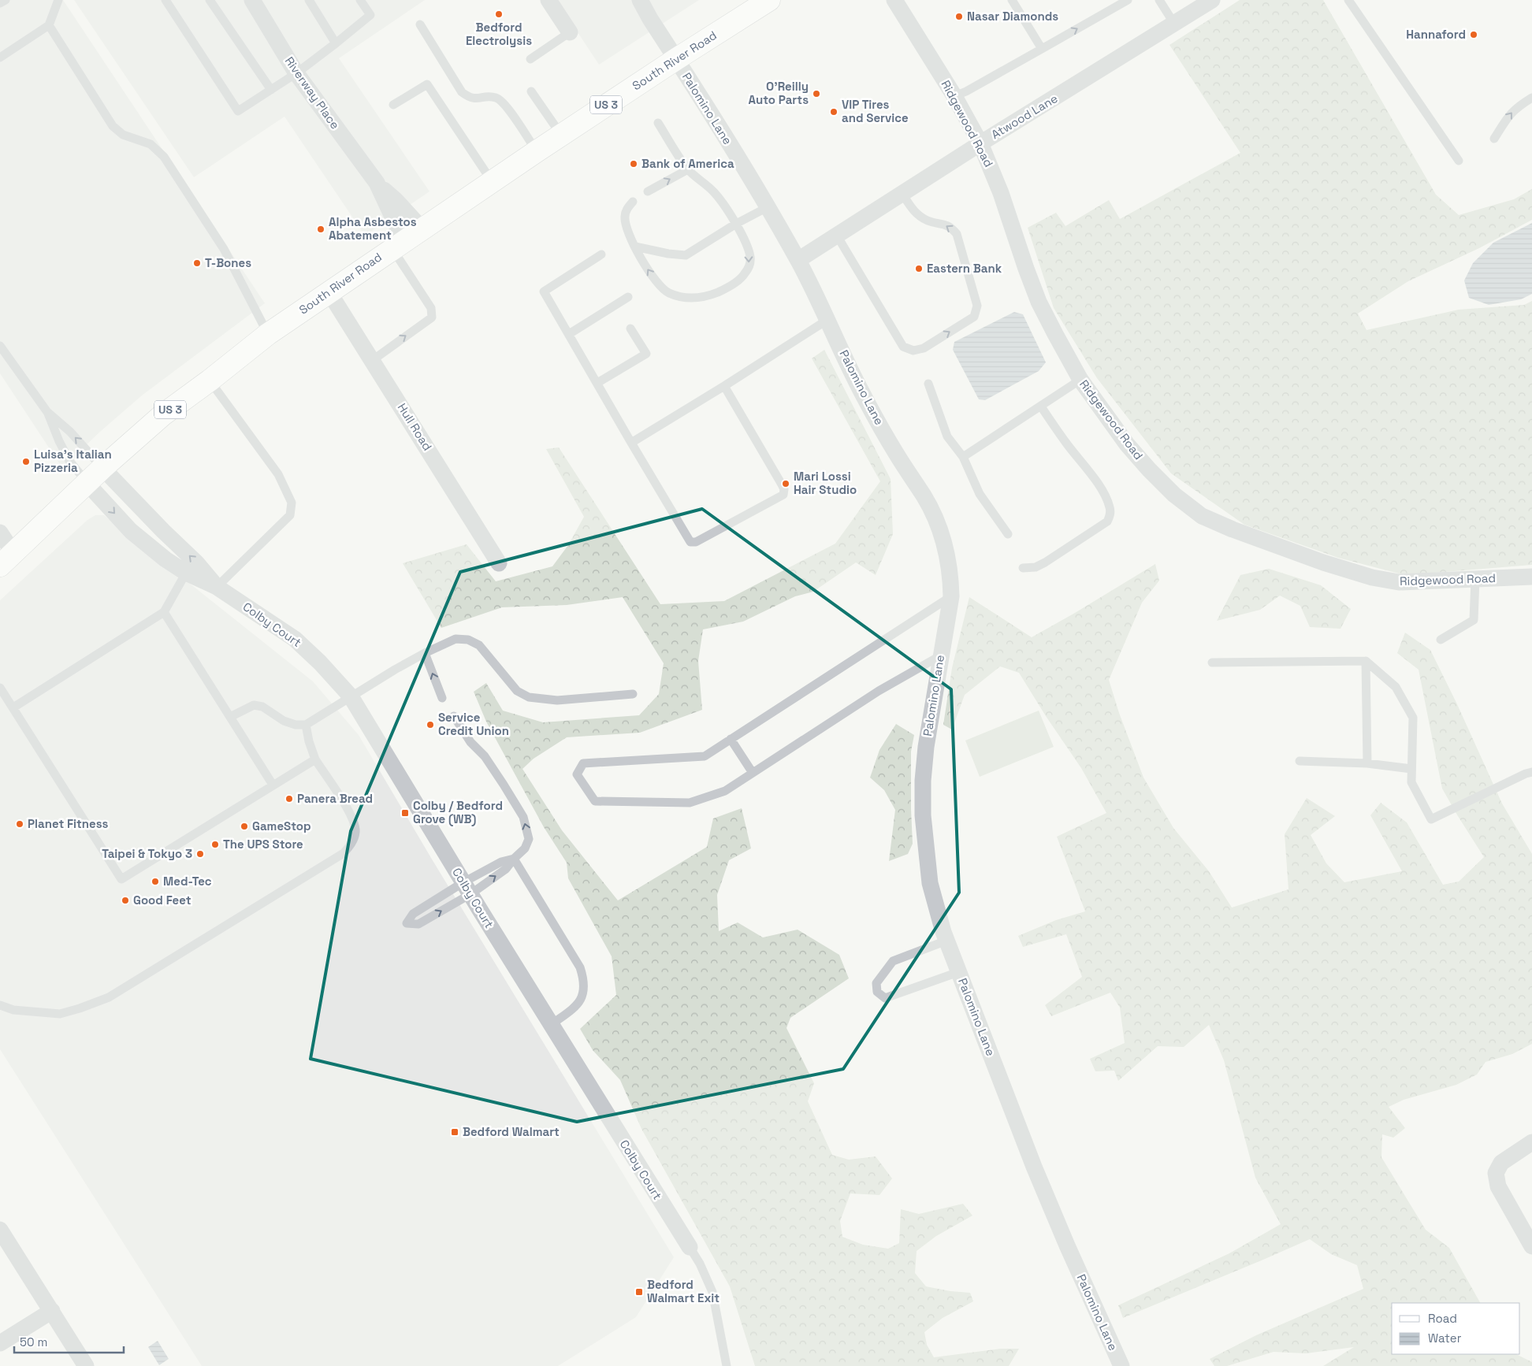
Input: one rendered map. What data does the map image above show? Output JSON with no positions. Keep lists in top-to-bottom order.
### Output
{
  "streets": {
    "main road": ["South River Road", "US 3"],
    "street": [
      "Riverway Place",
      "Palomino Lane",
      "Atwood Lane",
      "Ridgewood Road",
      "Hull Road",
      "Colby Court"
    ]
  },
  "crossings": [
    ["South River Road", "Riverway Place"],
    ["South River Road", "Palomino Lane"],
    ["South River Road", "Hull Road"],
    ["South River Road", "Colby Court"],
    ["Palomino Lane", "Atwood Lane"],
    ["Atwood Lane", "Ridgewood Road"]
  ],
  "places": {
    "other": [
      "Bedford Electrolysis",
      "Nasar Diamonds",
      "Hannaford",
      "O'Reilly Auto Parts",
      "VIP Tires and Service",
      "Bank of America",
      "Alpha Asbestos Abatement",
      "T-Bones",
      "Eastern Bank",
      "Luisa's Italian Pizzeria",
      "Mari Lossi Hair Studio",
      "Service Credit Union",
      "Panera Bread",
      "Planet Fitness",
      "GameStop",
      "The UPS Store",
      "Taipei & Tokyo 3",
      "Med-Tec",
      "Good Feet"
    ],
    "transit": ["Colby / Bedford Grove (WB)", "Bedford Walmart", "Bedford Walmart Exit"]
  },
  "legend": ["Road", "Water"],
  "scale_bar": "50 m"
}
